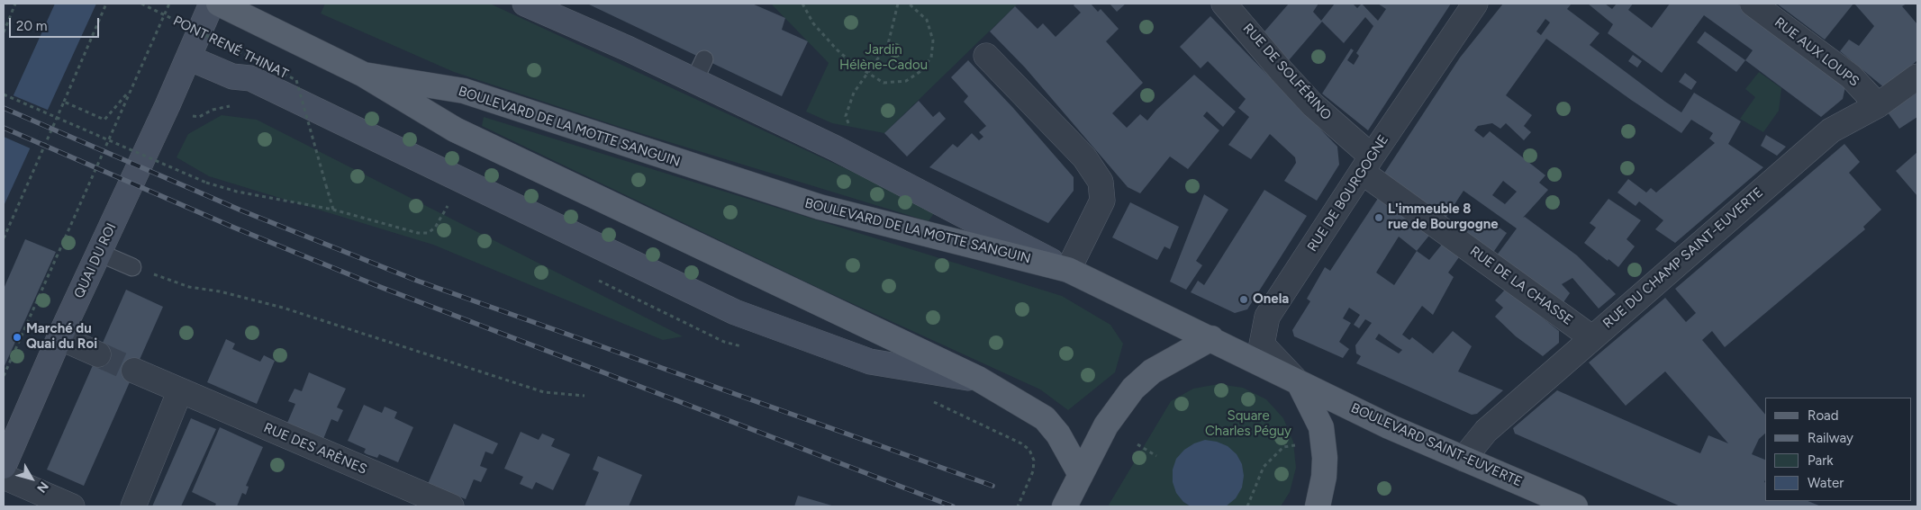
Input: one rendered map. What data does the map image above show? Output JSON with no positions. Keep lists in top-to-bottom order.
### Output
{
  "streets": {
    "main road": ["BOULEVARD DE LA MOTTE SANGUIN", "BOULEVARD SAINT-EUVERTE"],
    "street": [
      "RUE AUX LOUPS",
      "RUE DE SOLFÉRINO",
      "RUE DE BOURGOGNE",
      "RUE DU CHAMP SAINT-EUVERTE",
      "QUAI DU ROI",
      "RUE DE LA CHASSE",
      "RUE DES ARÈNES"
    ],
    "path": ["PONT RENÉ THINAT"]
  },
  "crossings": [
    ["RUE AUX LOUPS", "RUE DU CHAMP SAINT-EUVERTE"],
    ["RUE DE SOLFÉRINO", "RUE DE BOURGOGNE"],
    ["RUE DE SOLFÉRINO", "RUE DE LA CHASSE"],
    ["RUE DE BOURGOGNE", "RUE DE LA CHASSE"],
    ["RUE DE BOURGOGNE", "BOULEVARD SAINT-EUVERTE"],
    ["RUE DU CHAMP SAINT-EUVERTE", "RUE DE LA CHASSE"],
    ["RUE DU CHAMP SAINT-EUVERTE", "BOULEVARD SAINT-EUVERTE"]
  ],
  "parks": ["Jardin Hélène-Cadou", "Square Charles Péguy"],
  "places": ["L'immeuble 8 rue de Bourgogne", "Onela", "Marché du Quai du Roi"],
  "legend": [
    "Road",
    "Railway",
    "Park",
    "Water"
  ],
  "scale_bar": "20 m",
  "north": "bottom right"
}
